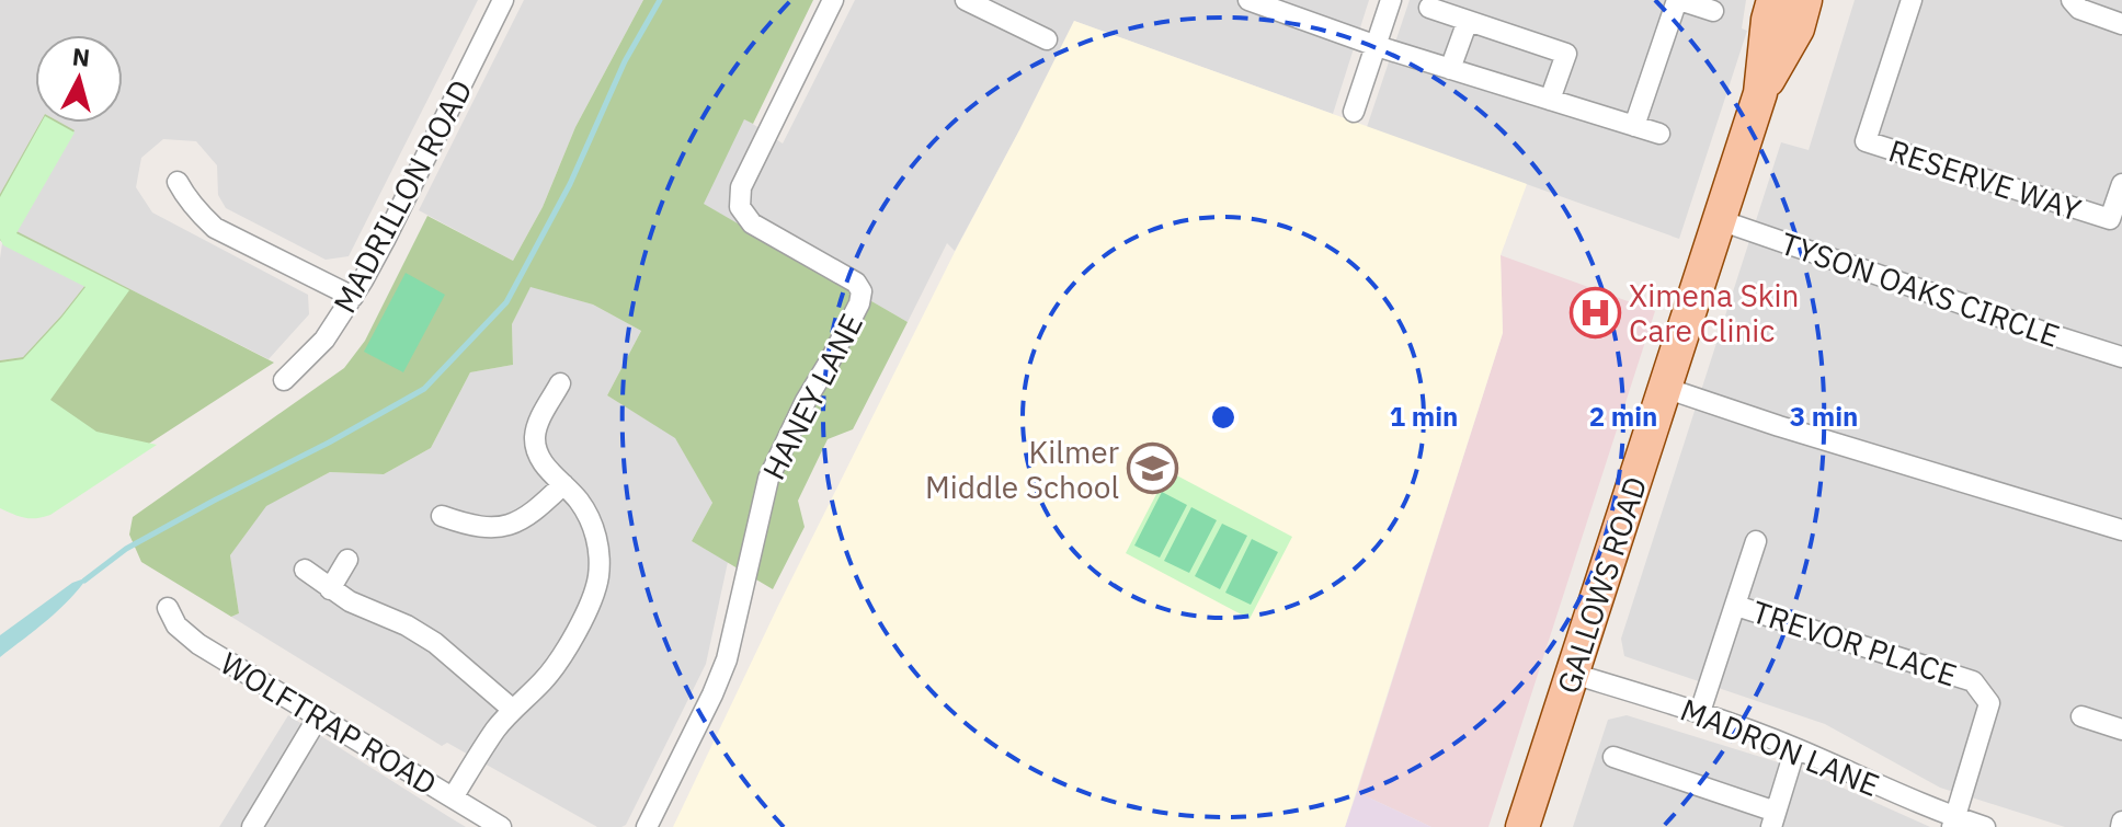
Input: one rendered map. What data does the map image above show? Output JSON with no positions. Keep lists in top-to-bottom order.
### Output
{
  "streets": {
    "main road": ["GALLOWS ROAD"],
    "street": [
      "RESERVE WAY",
      "MADRILLON ROAD",
      "TYSON OAKS CIRCLE",
      "HANEY LANE",
      "TREVOR PLACE",
      "WOLFTRAP ROAD",
      "MADRON LANE"
    ]
  },
  "crossings": [
    ["TYSON OAKS CIRCLE", "GALLOWS ROAD"],
    ["GALLOWS ROAD", "MADRON LANE"],
    ["TREVOR PLACE", "MADRON LANE"]
  ],
  "places": {
    "hospital": ["Ximena Skin Care Clinic"],
    "school or university": ["Kilmer Middle School"]
  },
  "north": "top",
  "rings": ["1 min", "2 min", "3 min"]
}
